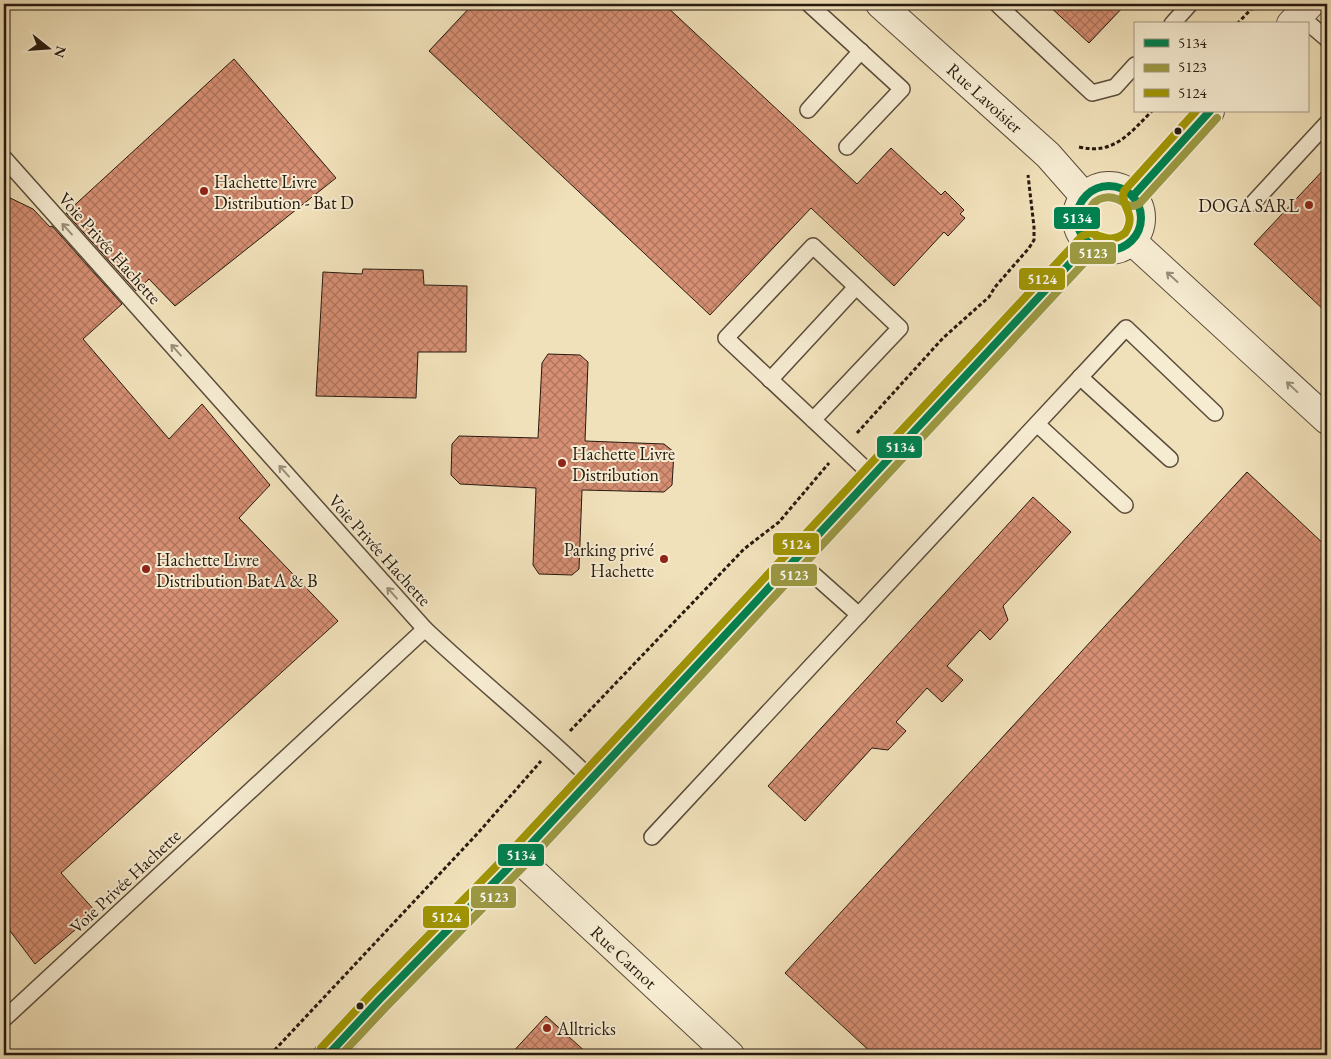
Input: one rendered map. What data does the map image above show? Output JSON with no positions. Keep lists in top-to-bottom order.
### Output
{
  "streets": {
    "street": ["Rue Lavoisier", "Rue Carnot"],
    "lane": ["Voie Privée Hachette"]
  },
  "one_way": ["Voie Privée Hachette"],
  "places": [
    "Hachette Livre Distribution - Bat D",
    "DOGA SARL",
    "Hachette Livre Distribution",
    "Parking privé Hachette",
    "Hachette Livre Distribution Bat A & B",
    "Alltricks"
  ],
  "lines": ["transit line 5134", "transit line 5124", "transit line 5123"],
  "legend": ["5134", "5123", "5124"],
  "north": "right"
}
